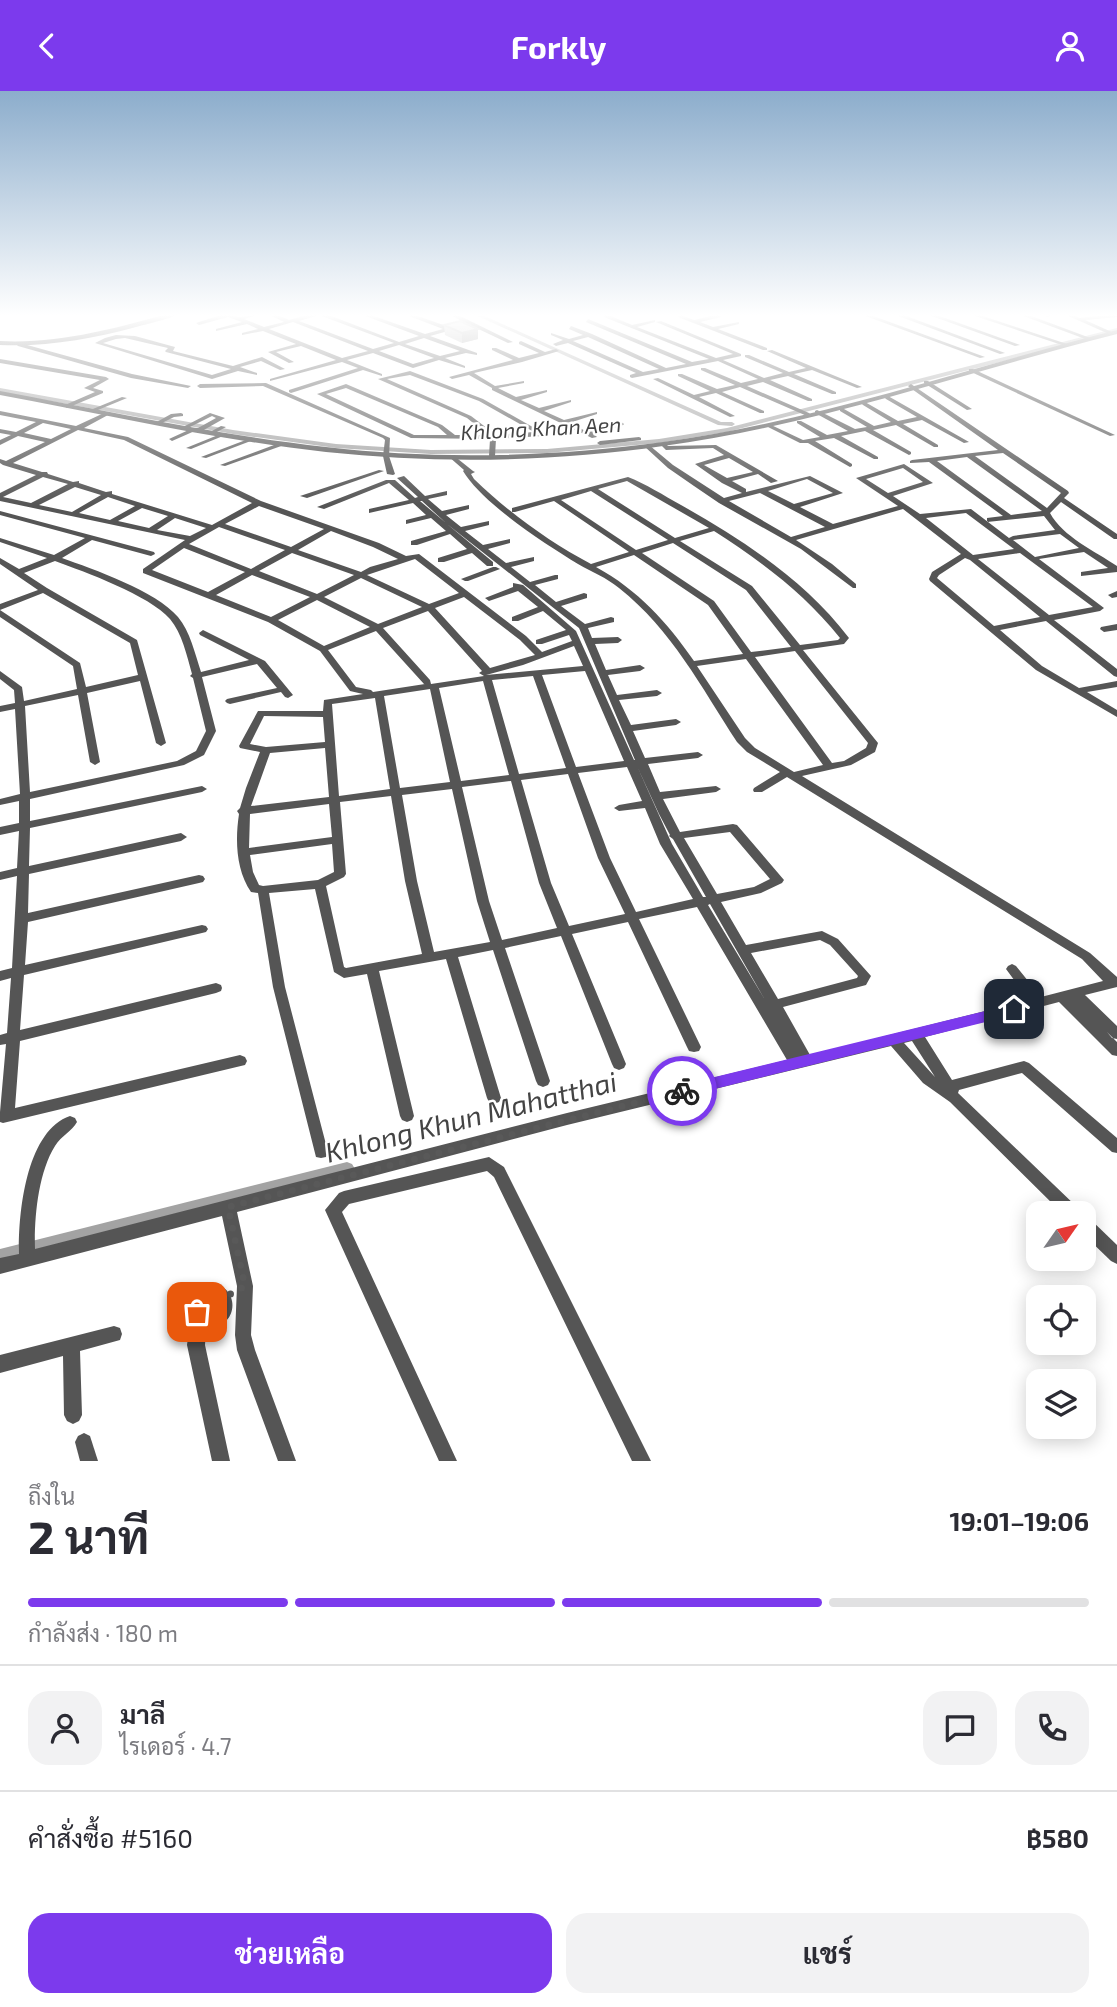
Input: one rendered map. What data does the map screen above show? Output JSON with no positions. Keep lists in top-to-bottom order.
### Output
{
  "water": ["Khlong Khan Aen", "Khlong Khun Mahatthai"],
  "north": "top right",
  "page": {
    "header": "Forkly",
    "heading": ["2 นาที", "ถึงใน", "19:01–19:06"],
    "panel": [
      "มาลี",
      "ไรเดอร์ · 4.7",
      "คำสั่งซื้อ #5160",
      "฿580"
    ],
    "bar": "กำลังส่ง · 180 m",
    "buttons": ["ช่วยเหลือ", "แชร์"]
  }
}
